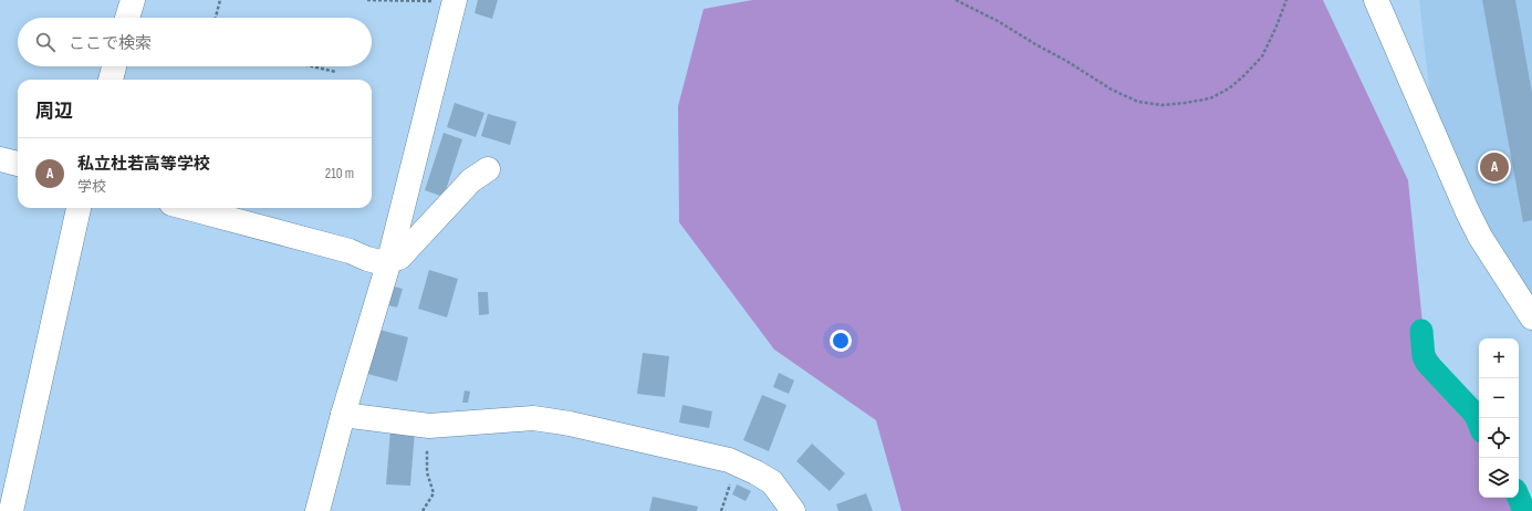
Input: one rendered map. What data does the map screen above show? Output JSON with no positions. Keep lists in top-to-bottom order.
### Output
{
  "page": {
    "search": "ここで検索",
    "heading": "周辺",
    "list": [
      {
        "mark": "A",
        "name": "私立杜若高等学校",
        "note": "学校",
        "value": "210 m"
      }
    ],
    "pins": "A",
    "map_buttons": ["+", "−"]
  }
}
